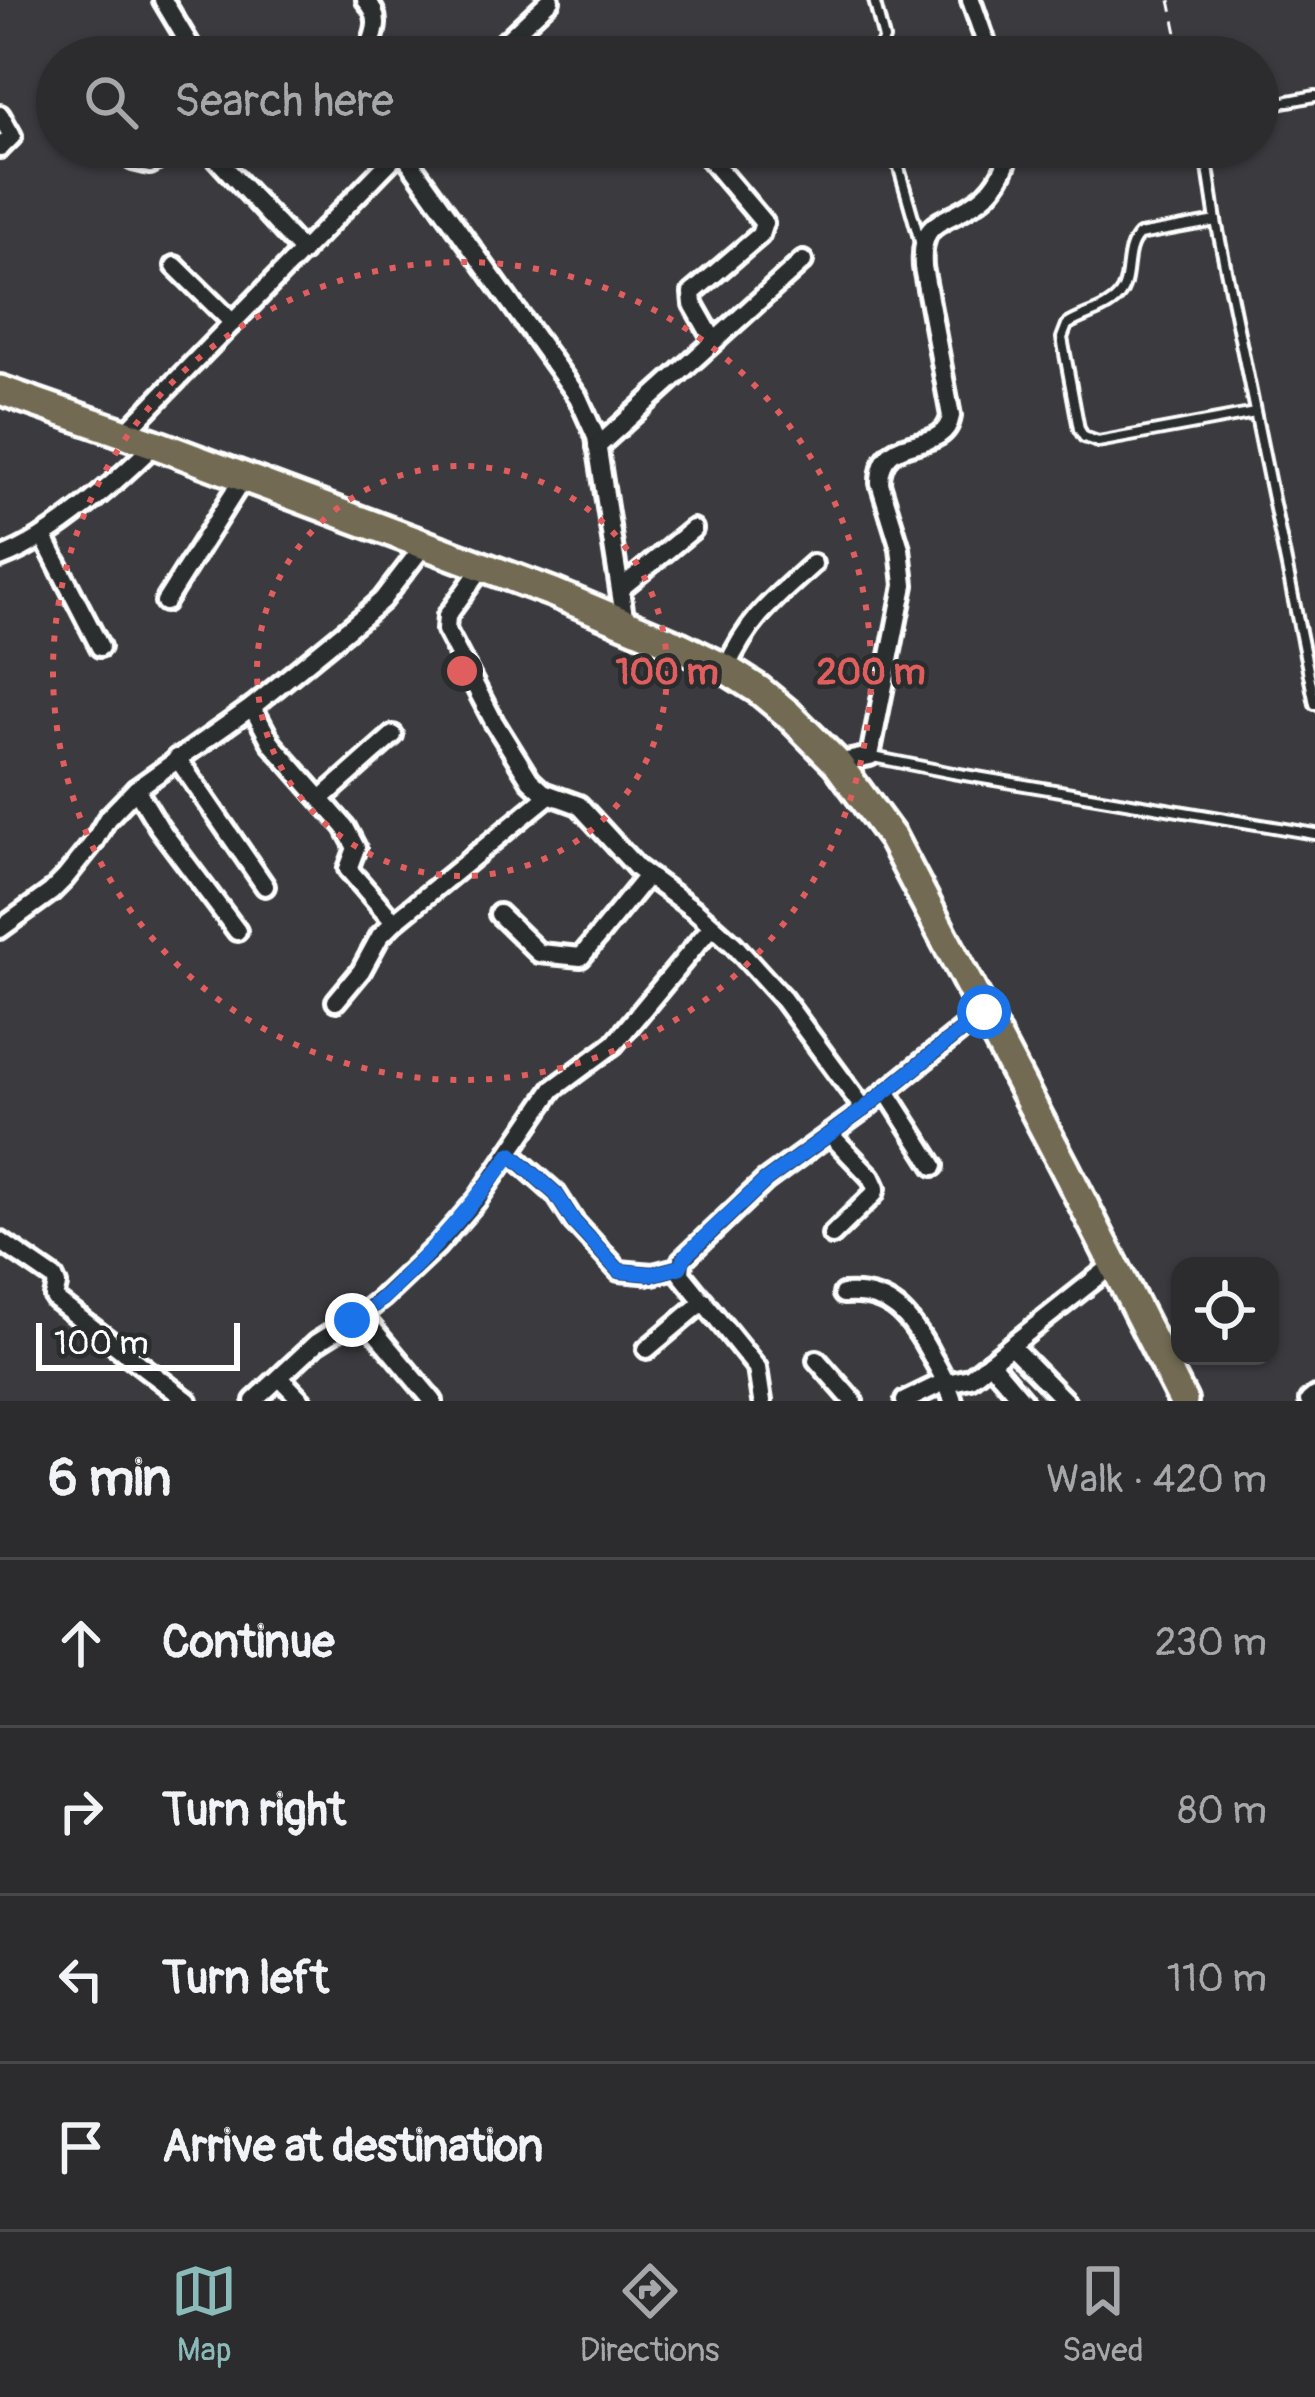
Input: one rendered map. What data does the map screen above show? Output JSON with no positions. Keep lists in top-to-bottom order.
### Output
{
  "scale_bar": "100 m",
  "page": {
    "search": "Search here",
    "scale": "100 m",
    "heading": ["6 min", "Walk · 420 m"],
    "list": [
      ["Continue", "230 m"],
      ["Turn right", "80 m"],
      ["Turn left", "110 m"],
      "Arrive at destination"
    ],
    "nav": ["Map", "Directions", "Saved"]
  },
  "rings": ["100 m", "200 m"]
}
